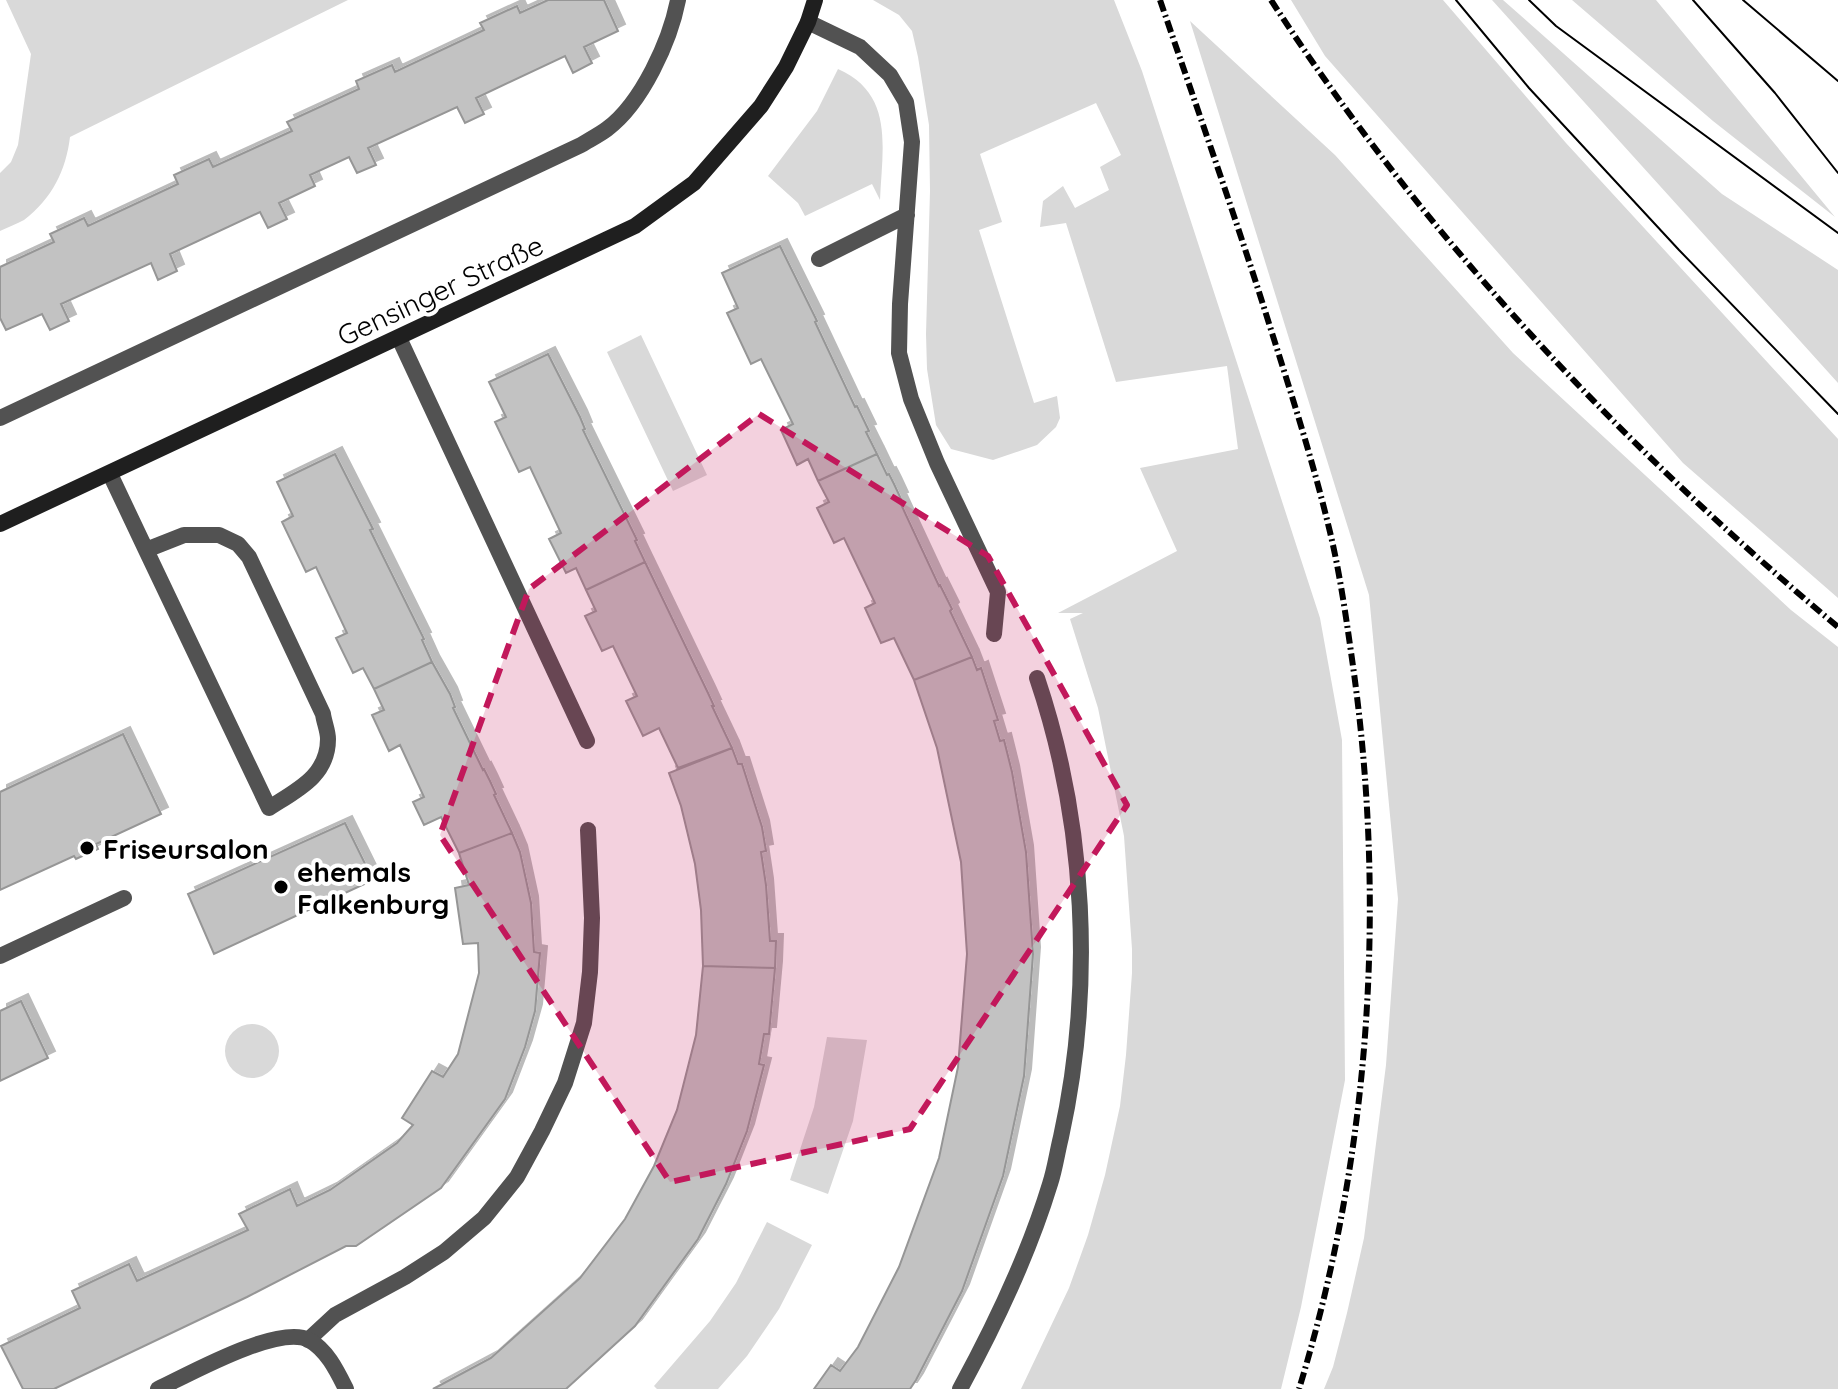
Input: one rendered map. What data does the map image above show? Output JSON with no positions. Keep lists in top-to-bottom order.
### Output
{
  "streets": {
    "street": ["Gensinger Straße"]
  },
  "places": ["Friseursalon", "ehemals Falkenburg"]
}
